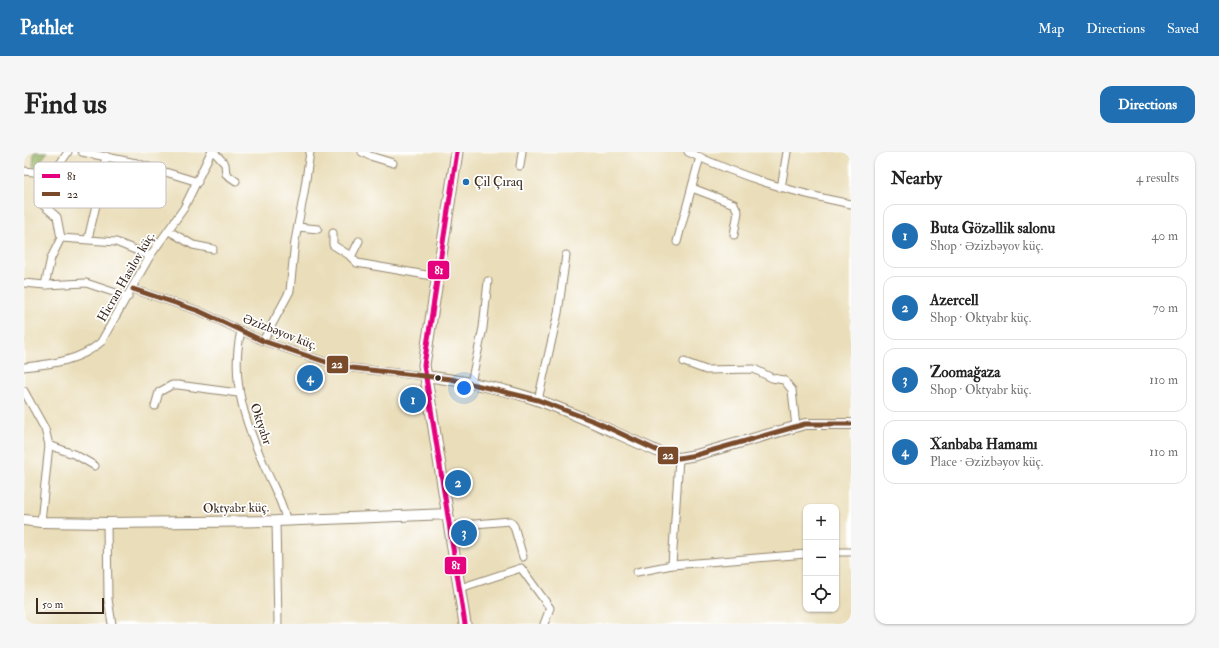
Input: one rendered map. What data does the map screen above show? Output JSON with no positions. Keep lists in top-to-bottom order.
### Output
{
  "streets": {
    "street": [
      "Hicran Hasilov küç.",
      "Əzizbəyov küç.",
      "Oktyabr",
      "Oktyabr küç."
    ]
  },
  "crossings": [
    ["Hicran Hasilov küç.", "Əzizbəyov küç."],
    ["Əzizbəyov küç.", "Oktyabr"],
    ["Oktyabr", "Oktyabr küç."]
  ],
  "places": ["Çil Çıraq"],
  "lines": ["transit line 81", "transit line 22"],
  "legend": ["81", "22"],
  "scale_bar": "50 m",
  "page": {
    "header": "Pathlet",
    "nav": ["Map", "Directions", "Saved"],
    "buttons": "Directions",
    "title": "Find us",
    "heading": ["Nearby", "4 results"],
    "list": [
      {
        "mark": "1",
        "name": "Buta Gözəllik salonu",
        "note": "Shop · Əzizbəyov küç.",
        "value": "40 m"
      },
      {
        "mark": "2",
        "name": "Azercell",
        "note": "Shop · Oktyabr küç.",
        "value": "70 m"
      },
      {
        "mark": "3",
        "name": "Zoomağaza",
        "note": "Shop · Oktyabr küç.",
        "value": "110 m"
      },
      {
        "mark": "4",
        "name": "Xanbaba Hamamı",
        "note": "Place · Əzizbəyov küç.",
        "value": "110 m"
      }
    ],
    "pins": [
      "4",
      "1",
      "2",
      "3"
    ],
    "map_buttons": ["+", "−"],
    "scale": "50 m"
  }
}
